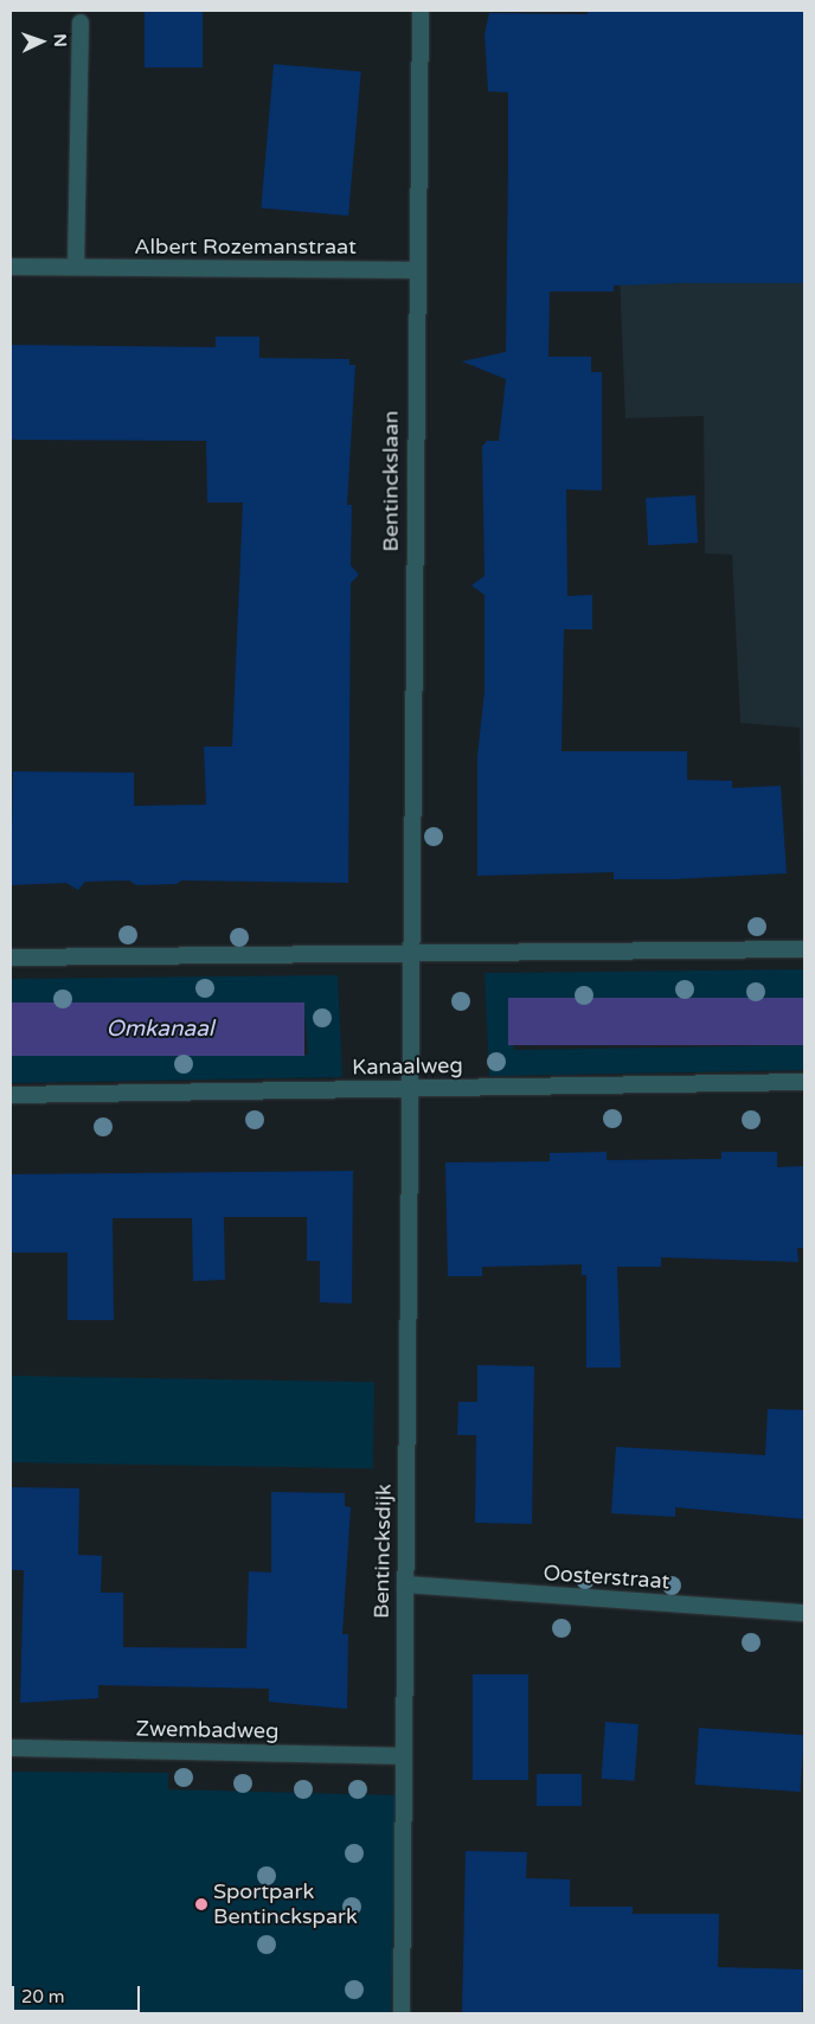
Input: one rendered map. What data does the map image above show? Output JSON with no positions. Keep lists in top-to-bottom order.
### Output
{
  "streets": {
    "street": [
      "Albert Rozemanstraat",
      "Bentinckslaan",
      "Kanaalweg",
      "Bentincksdijk",
      "Oosterstraat",
      "Zwembadweg"
    ]
  },
  "crossings": [
    ["Albert Rozemanstraat", "Bentinckslaan"],
    ["Bentinckslaan", "Kanaalweg"],
    ["Bentinckslaan", "Bentincksdijk"],
    ["Kanaalweg", "Bentincksdijk"],
    ["Bentincksdijk", "Oosterstraat"],
    ["Bentincksdijk", "Zwembadweg"]
  ],
  "water": ["Omkanaal"],
  "places": ["Sportpark Bentinckspark"],
  "scale_bar": "20 m",
  "north": "right"
}
